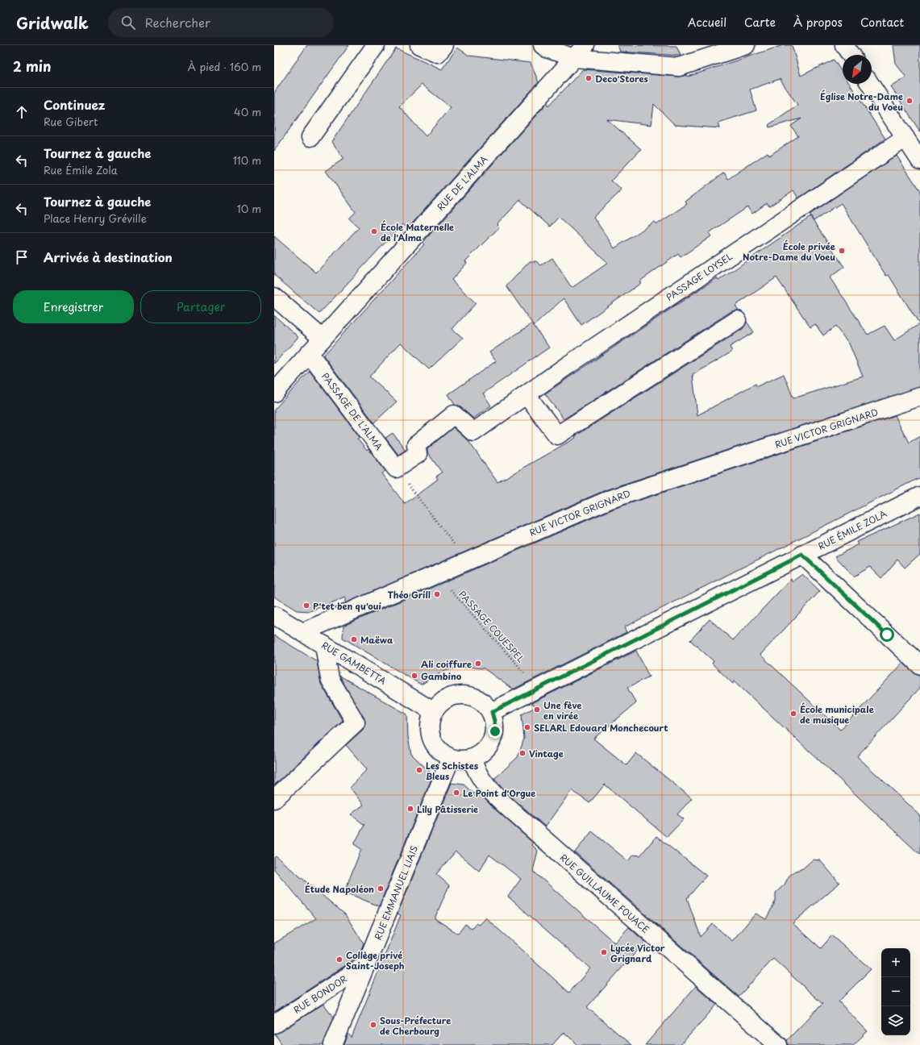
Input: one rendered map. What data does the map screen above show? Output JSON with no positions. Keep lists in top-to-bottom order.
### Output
{
  "streets": {
    "street": [
      "RUE DE L'ALMA",
      "PASSAGE LOYSEL",
      "PASSAGE DE L'ALMA",
      "RUE VICTOR GRIGNARD",
      "RUE ÉMILE ZOLA",
      "RUE GAMBETTA",
      "RUE EMMANUEL LIAIS",
      "RUE GUILLAUME FOUACE",
      "RUE BONDOR"
    ],
    "path": ["PASSAGE COUESPEL"]
  },
  "crossings": [
    ["RUE DE L'ALMA", "PASSAGE DE L'ALMA"],
    ["PASSAGE LOYSEL", "PASSAGE DE L'ALMA"],
    ["RUE VICTOR GRIGNARD", "PASSAGE COUESPEL"],
    ["RUE VICTOR GRIGNARD", "RUE GAMBETTA"],
    ["RUE ÉMILE ZOLA", "PASSAGE COUESPEL"],
    ["RUE ÉMILE ZOLA", "RUE GAMBETTA"],
    ["RUE ÉMILE ZOLA", "RUE EMMANUEL LIAIS"],
    ["RUE ÉMILE ZOLA", "RUE GUILLAUME FOUACE"],
    ["RUE GAMBETTA", "RUE EMMANUEL LIAIS"],
    ["RUE GAMBETTA", "RUE GUILLAUME FOUACE"],
    ["RUE EMMANUEL LIAIS", "RUE GUILLAUME FOUACE"],
    ["RUE EMMANUEL LIAIS", "RUE BONDOR"]
  ],
  "places": [
    "Deco'Stores",
    "Église Notre-Dame du Voeu",
    "École Maternelle de l'Alma",
    "École privée Notre-Dame du Voeu",
    "Théo Grill",
    "P'tet ben qu'oui",
    "Maëwa",
    "Ali coiffure",
    "Gambino",
    "Une fève en virée",
    "École municipale de musique",
    "SELARL Edouard Monchecourt",
    "Vintage",
    "Les Schistes Bleus",
    "Le Point d'Orgue",
    "Lily Pâtisserie",
    "Étude Napoléon",
    "Lycée Victor Grignard",
    "Collège privé Saint-Joseph",
    "Sous-Préfecture de Cherbourg"
  ],
  "north": "bottom left",
  "page": {
    "header": "Gridwalk",
    "search": "Rechercher",
    "nav": [
      "Accueil",
      "Carte",
      "À propos",
      "Contact"
    ],
    "heading": ["2 min", "À pied · 160 m"],
    "list": [
      ["Continuez", "Rue Gibert", "40 m"],
      ["Tournez à gauche", "Rue Émile Zola", "110 m"],
      ["Tournez à gauche", "Place Henry Gréville", "10 m"],
      "Arrivée à destination"
    ],
    "buttons": ["Enregistrer", "Partager"],
    "map_buttons": ["+", "−"]
  }
}
